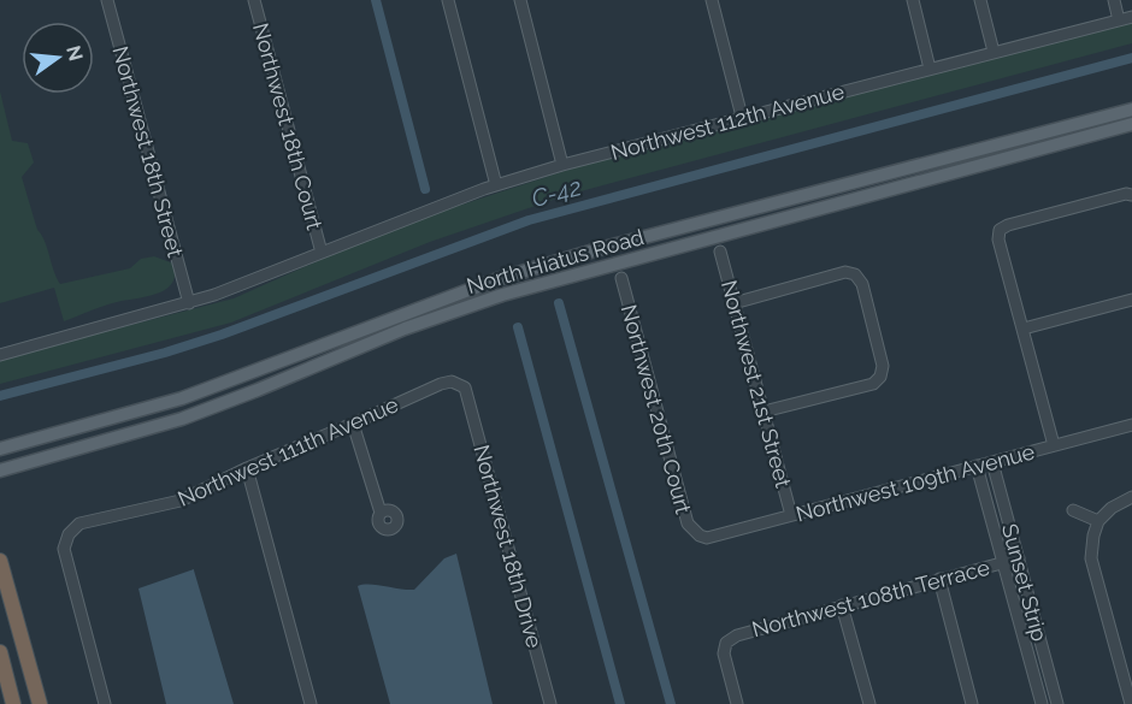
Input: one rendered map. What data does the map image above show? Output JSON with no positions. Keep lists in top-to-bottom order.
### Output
{
  "streets": {
    "main road": ["North Hiatus Road"],
    "street": [
      "Northwest 112th Avenue",
      "Northwest 18th Court",
      "Northwest 18th Street",
      "Northwest 21st Street",
      "Northwest 20th Court",
      "Northwest 111th Avenue",
      "Northwest 109th Avenue",
      "Northwest 18th Drive",
      "Sunset Strip",
      "Northwest 108th Terrace"
    ]
  },
  "crossings": [
    ["Northwest 112th Avenue", "Northwest 18th Court"],
    ["Northwest 112th Avenue", "Northwest 18th Street"],
    ["Northwest 21st Street", "Northwest 109th Avenue"],
    ["Northwest 20th Court", "Northwest 109th Avenue"],
    ["Northwest 111th Avenue", "Northwest 18th Drive"],
    ["Northwest 109th Avenue", "Sunset Strip"],
    ["Sunset Strip", "Northwest 108th Terrace"]
  ],
  "water": ["C-42"],
  "north": "right"
}
